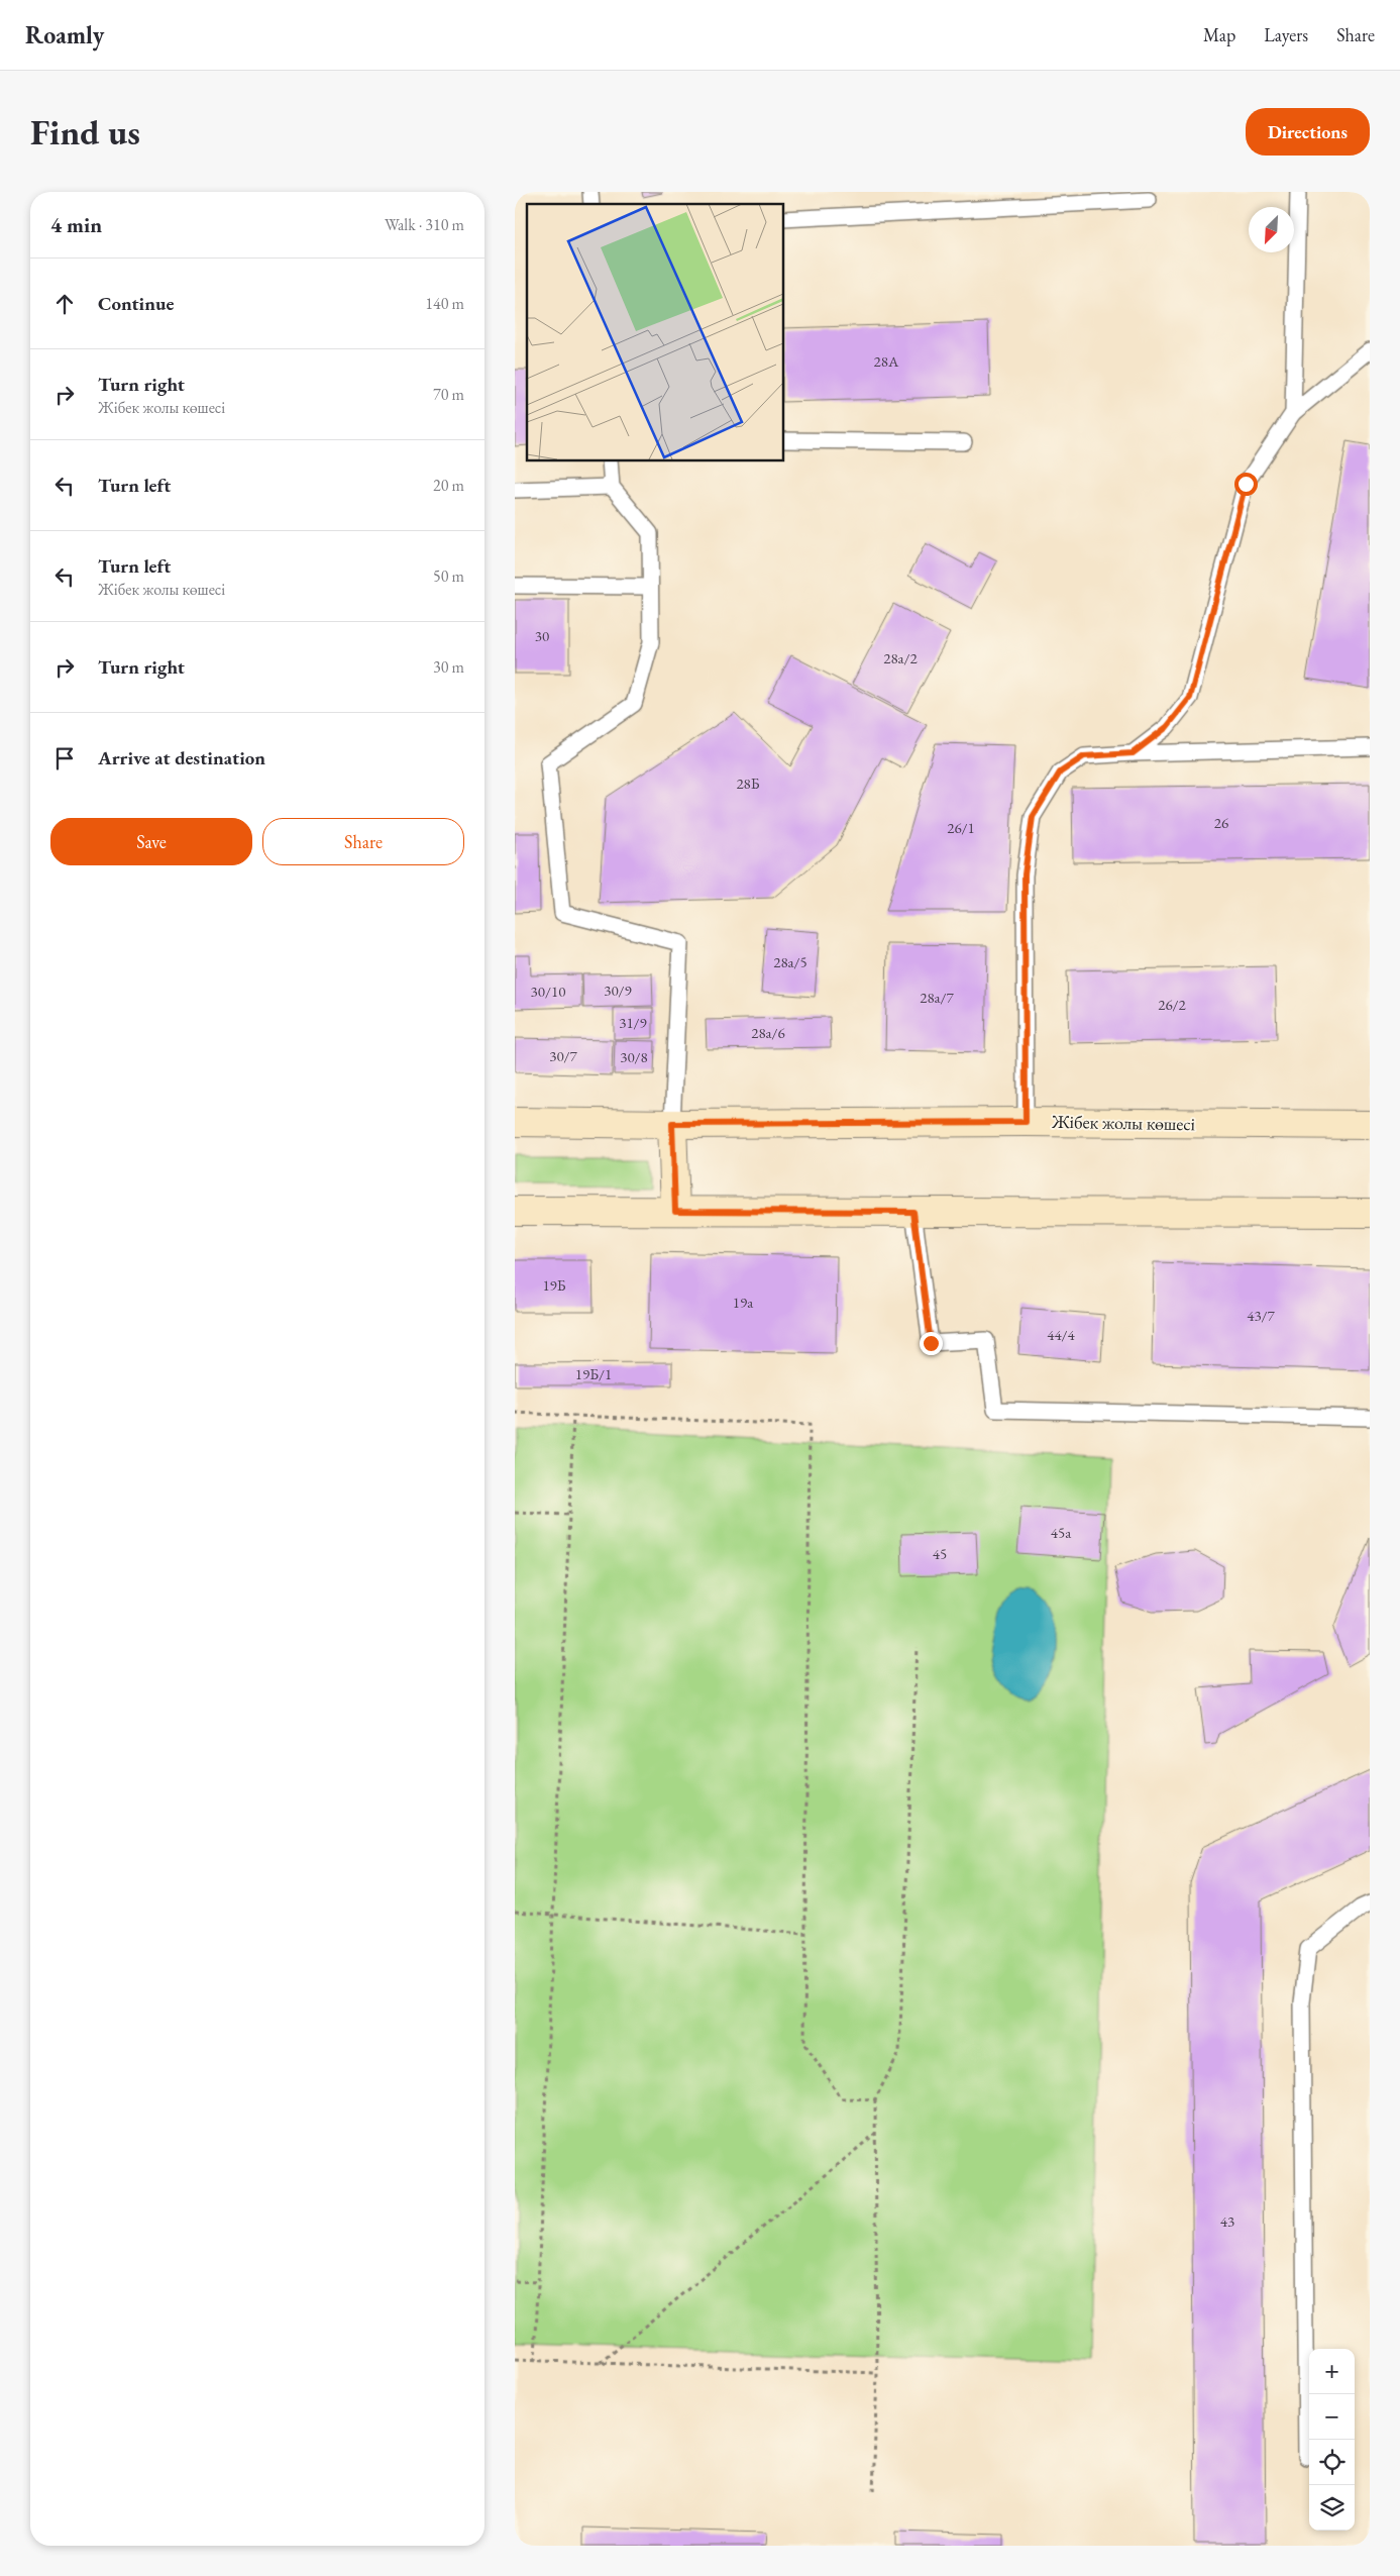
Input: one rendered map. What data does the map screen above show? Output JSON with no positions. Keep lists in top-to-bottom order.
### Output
{
  "streets": {
    "main road": ["Жібек жолы көшесі"]
  },
  "house_numbers": [
    "28А",
    "30",
    "28а/2",
    "28Б",
    "26",
    "26/1",
    "28а/5",
    "30/9",
    "30/10",
    "28а/7",
    "26/2",
    "31/9",
    "28а/6",
    "30/7",
    "30/8",
    "19Б",
    "19а",
    "43/7",
    "44/4",
    "19Б/1",
    "45а",
    "45",
    "43"
  ],
  "north": "bottom left",
  "page": {
    "header": "Roamly",
    "nav": ["Map", "Layers", "Share"],
    "buttons": [
      "Directions",
      ["Save", "Share"]
    ],
    "title": "Find us",
    "heading": ["4 min", "Walk · 310 m"],
    "list": [
      ["Continue", "140 m"],
      ["Turn right", "Жібек жолы көшесі", "70 m"],
      ["Turn left", "20 m"],
      ["Turn left", "Жібек жолы көшесі", "50 m"],
      ["Turn right", "30 m"],
      "Arrive at destination"
    ],
    "map_buttons": ["+", "−"]
  }
}
